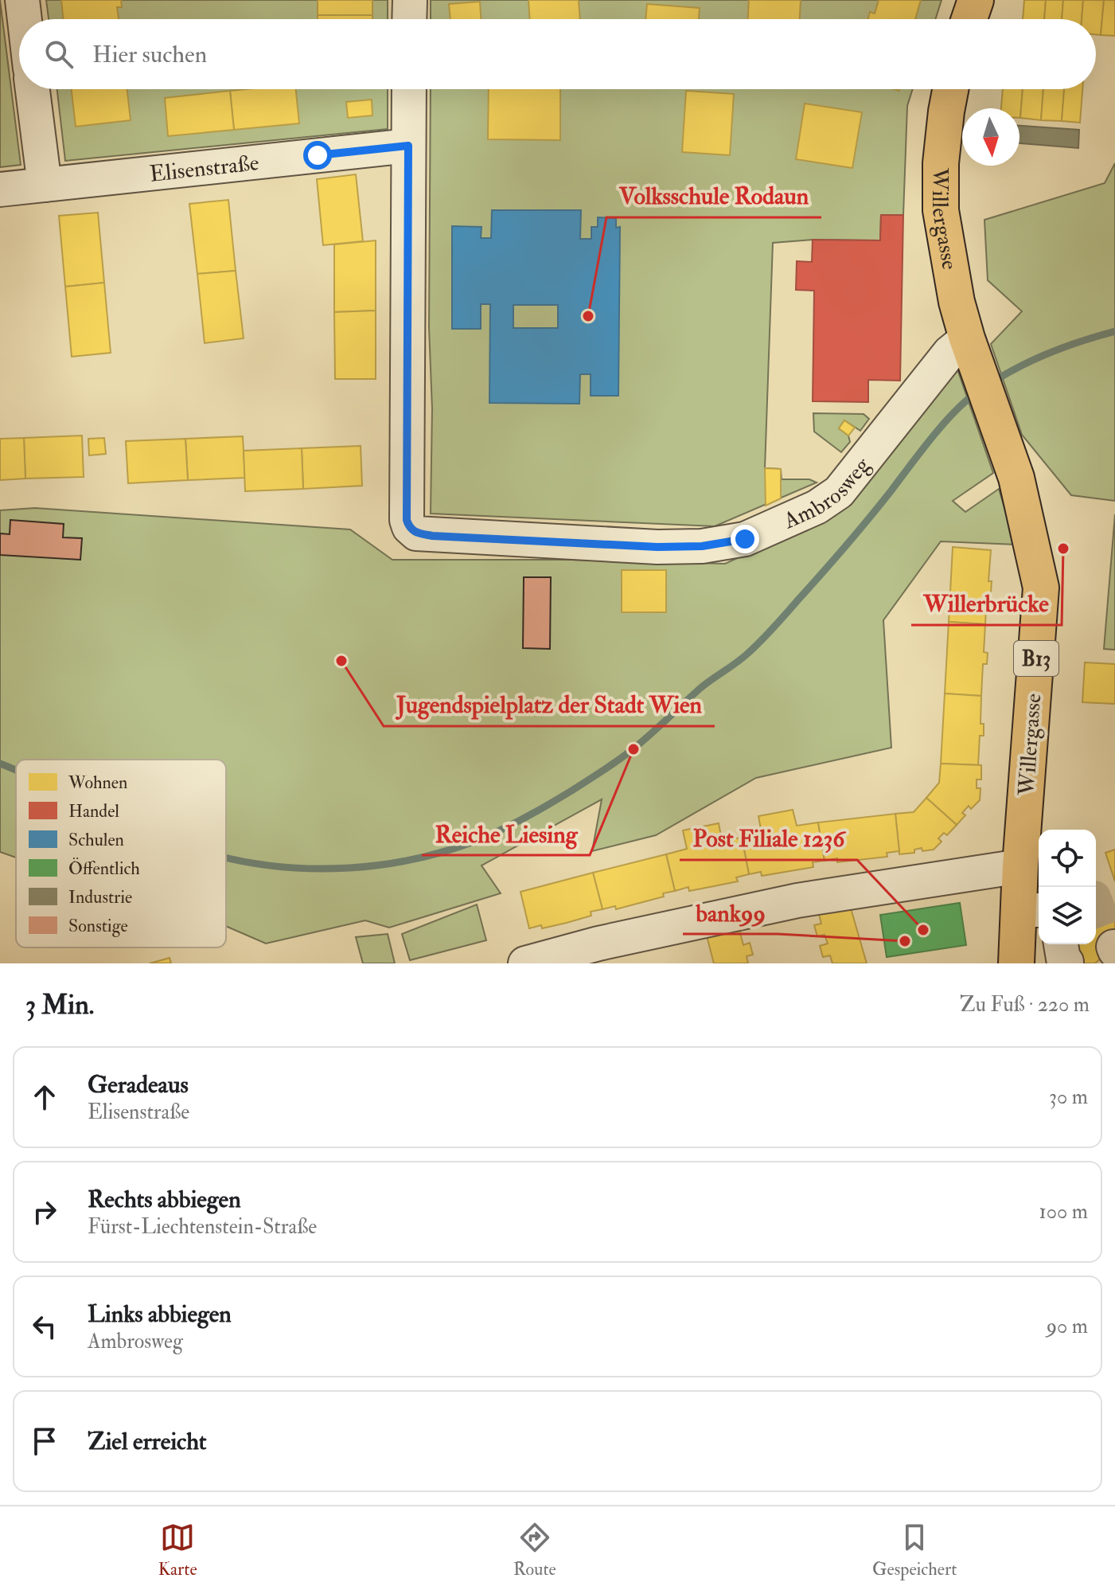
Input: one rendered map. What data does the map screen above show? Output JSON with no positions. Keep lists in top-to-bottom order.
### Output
{
  "streets": {
    "main road": ["Willergasse", "B13"],
    "street": ["Elisenstraße", "Ambrosweg"]
  },
  "crossings": [
    ["Elisenstraße", "Ambrosweg"],
    ["Willergasse", "Ambrosweg"]
  ],
  "places": [
    "Volksschule Rodaun",
    "Willerbrücke",
    "Jugendspielplatz der Stadt Wien",
    "Reiche Liesing",
    "Post Filiale 1236",
    "bank99"
  ],
  "legend": [
    "Wohnen",
    "Handel",
    "Schulen",
    "Öffentlich",
    "Industrie",
    "Sonstige"
  ],
  "north": "bottom",
  "page": {
    "search": "Hier suchen",
    "heading": ["3 Min.", "Zu Fuß · 220 m"],
    "list": [
      ["Geradeaus", "Elisenstraße", "30 m"],
      ["Rechts abbiegen", "Fürst-Liechtenstein-Straße", "100 m"],
      ["Links abbiegen", "Ambrosweg", "90 m"],
      "Ziel erreicht"
    ],
    "nav": ["Karte", "Route", "Gespeichert"]
  }
}
